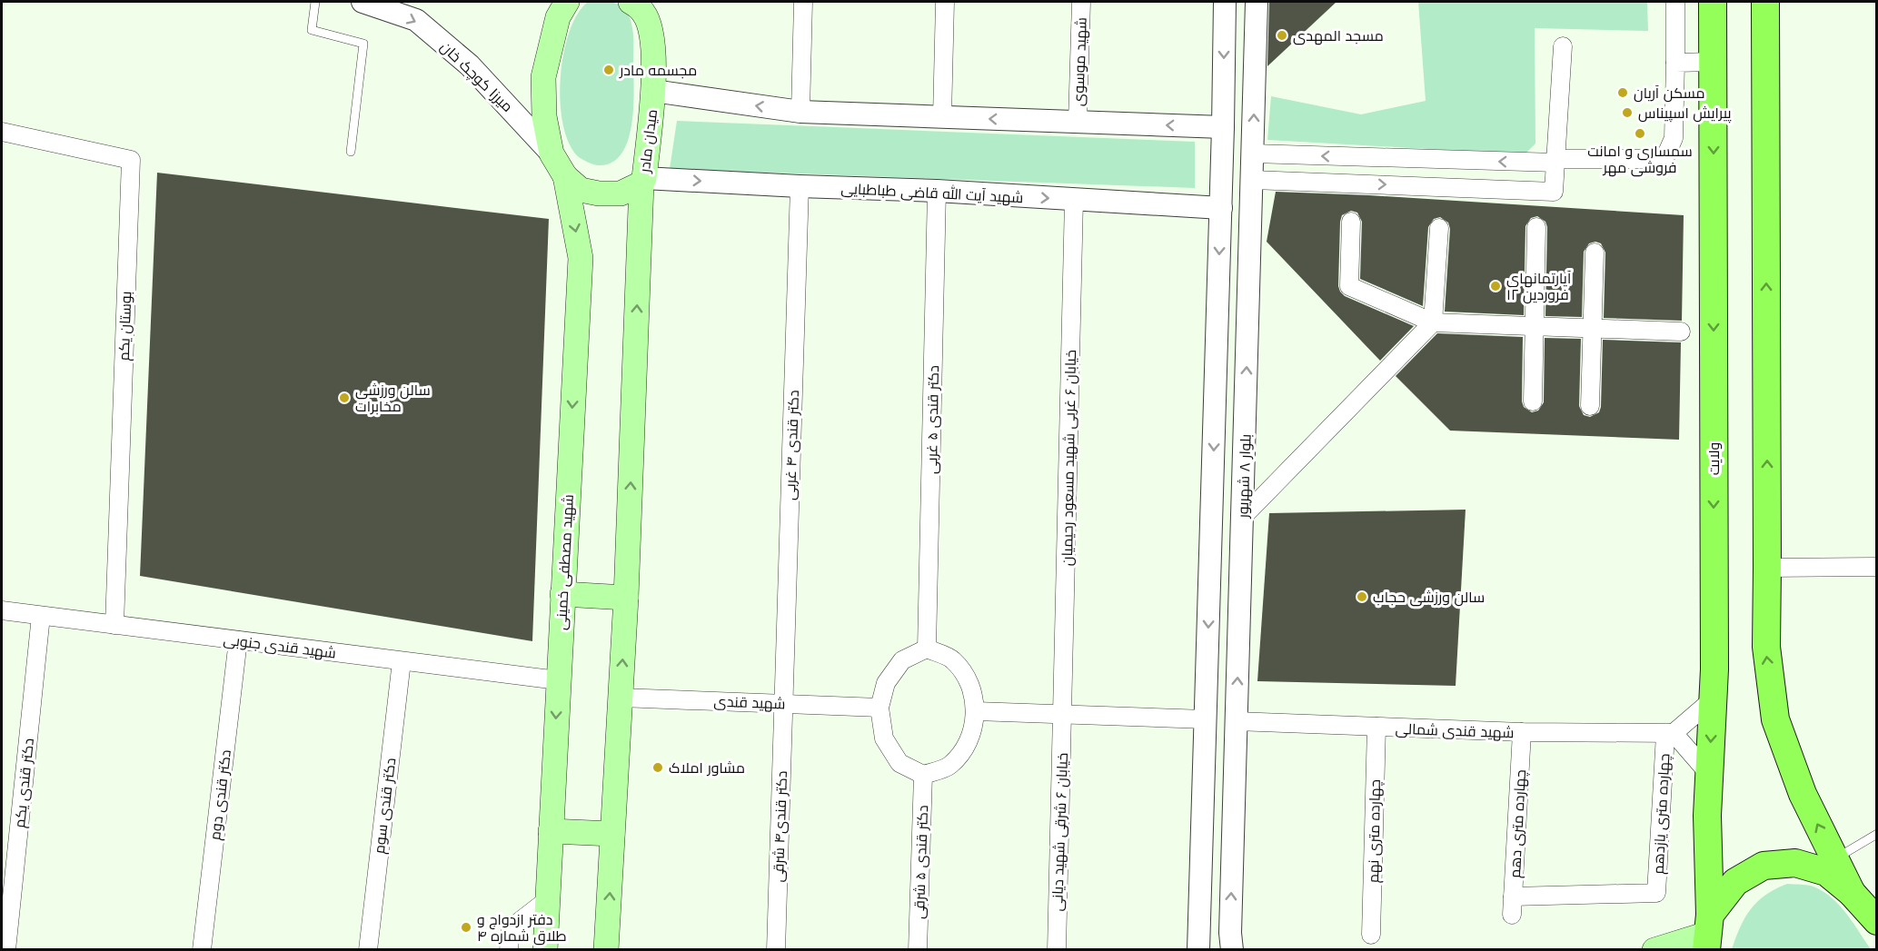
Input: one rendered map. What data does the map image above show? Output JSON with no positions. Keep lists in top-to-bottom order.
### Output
{
  "streets": {
    "main road": ["میدان مادر", "ولایت", "شهید مصطفی خمینی"],
    "street": [
      "شهید موسوی",
      "میرزا کوچک خان",
      "شهید آیت الله قاضی طباطبایی",
      "بوستان یکم",
      "دکتر قندی ۵ غربی",
      "دکتر قندی ۴ غربی",
      "خیابان ۶ غربی شهید مسعود رحیمیان",
      "بلوار ۸ شهریور",
      "شهید قندی جنوبی",
      "شهید قندی",
      "شهید قندی شمالی",
      "دکتر قندی یکم",
      "دکتر قندی دوم",
      "دکتر قندی سوم",
      "چهارده متری یازدهم",
      "چهارده متری دهم",
      "دکتر قندی۴ شرقی",
      "چهارده متری نهم",
      "خیابان ۶ شرقی شهید دیانی",
      "دکتر قندی ۵ شرقی"
    ]
  },
  "crossings": [
    ["میرزا کوچک خان", "میدان مادر"],
    ["میدان مادر", "شهید آیت الله قاضی طباطبایی"],
    ["میدان مادر", "شهید مصطفی خمینی"],
    ["شهید آیت الله قاضی طباطبایی", "دکتر قندی ۵ غربی"],
    ["شهید آیت الله قاضی طباطبایی", "دکتر قندی ۴ غربی"],
    ["شهید آیت الله قاضی طباطبایی", "خیابان ۶ غربی شهید مسعود رحیمیان"],
    ["شهید آیت الله قاضی طباطبایی", "بلوار ۸ شهریور"],
    ["بوستان یکم", "شهید قندی جنوبی"],
    ["دکتر قندی ۵ غربی", "شهید قندی"],
    ["دکتر قندی ۵ غربی", "دکتر قندی ۵ شرقی"],
    ["دکتر قندی ۴ غربی", "شهید قندی"],
    ["دکتر قندی ۴ غربی", "دکتر قندی۴ شرقی"],
    ["خیابان ۶ غربی شهید مسعود رحیمیان", "خیابان ۶ شرقی شهید دیانی"],
    ["بلوار ۸ شهریور", "شهید قندی شمالی"],
    ["شهید مصطفی خمینی", "شهید قندی جنوبی"],
    ["شهید قندی جنوبی", "دکتر قندی یکم"],
    ["شهید قندی جنوبی", "دکتر قندی دوم"],
    ["شهید قندی جنوبی", "دکتر قندی سوم"],
    ["شهید قندی", "دکتر قندی۴ شرقی"],
    ["شهید قندی", "دکتر قندی ۵ شرقی"],
    ["شهید قندی شمالی", "چهارده متری یازدهم"],
    ["شهید قندی شمالی", "چهارده متری دهم"],
    ["شهید قندی شمالی", "چهارده متری نهم"],
    ["چهارده متری یازدهم", "چهارده متری دهم"]
  ],
  "one_way": ["میرزا کوچک خان"],
  "places": [
    "مسجد المهدی",
    "مجسمه مادر",
    "مسکن آریان",
    "پیرایش اسپیناس",
    "سمساری و امانت فروشی مهر",
    "آپارتمانهای ۱۲ فروردین",
    "سالن ورزشی مخابرات",
    "سالن ورزشی حجاب",
    "مشاور املاک",
    "دفتر ازدواج و طلاق شماره ۴"
  ]
}
